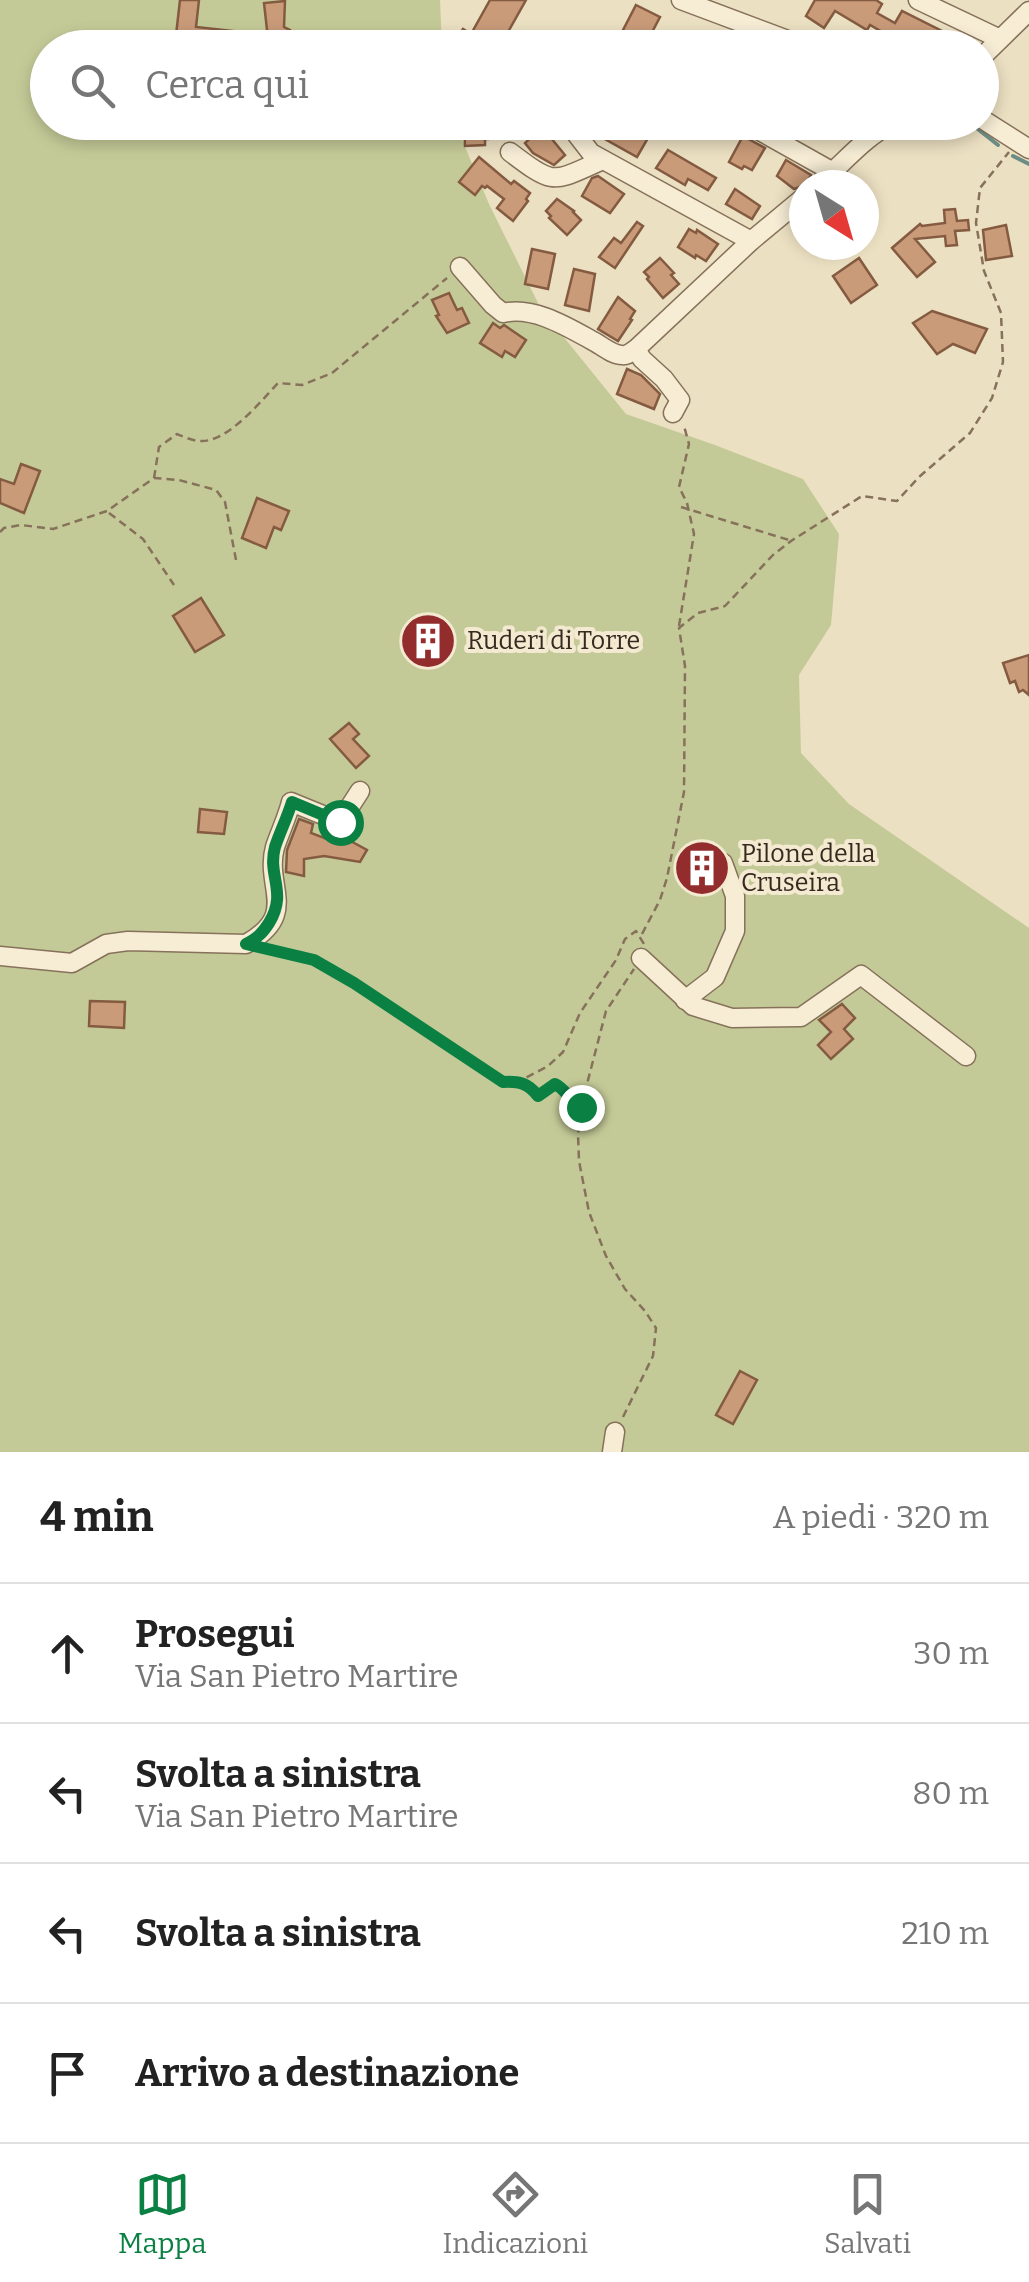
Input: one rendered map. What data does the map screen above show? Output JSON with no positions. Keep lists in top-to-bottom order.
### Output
{
  "places": {
    "building": ["Ruderi di Torre", "Pilone della Cruseira"]
  },
  "north": "bottom right",
  "page": {
    "search": "Cerca qui",
    "heading": ["4 min", "A piedi · 320 m"],
    "list": [
      ["Prosegui", "Via San Pietro Martire", "30 m"],
      ["Svolta a sinistra", "Via San Pietro Martire", "80 m"],
      ["Svolta a sinistra", "210 m"],
      "Arrivo a destinazione"
    ],
    "nav": ["Mappa", "Indicazioni", "Salvati"]
  }
}
